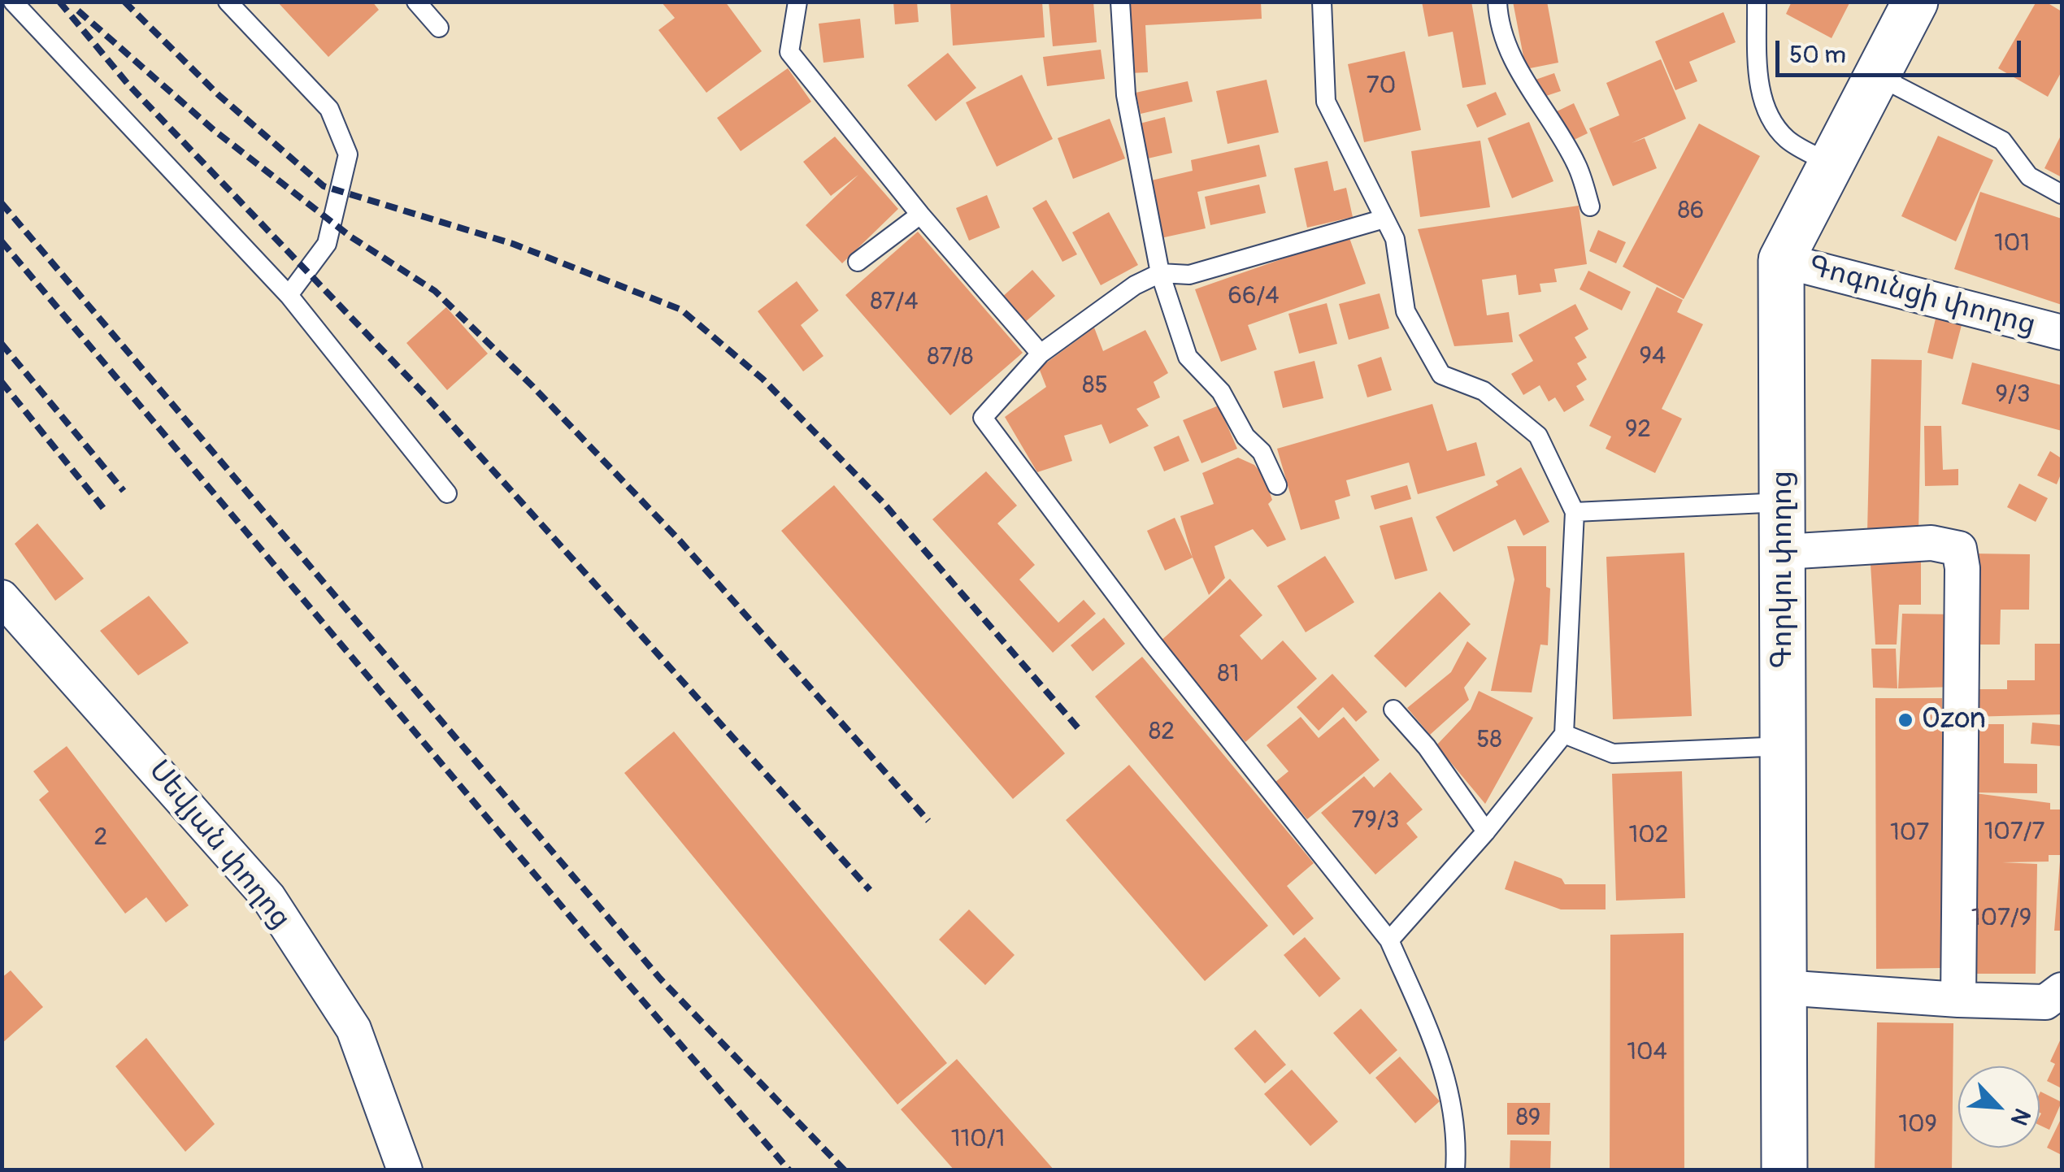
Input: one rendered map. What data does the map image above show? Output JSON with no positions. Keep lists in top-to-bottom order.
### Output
{
  "streets": {
    "main road": ["Գորկու փողոց"],
    "street": ["Գոգունցի փողոց", "Սեվյան փողոց"]
  },
  "crossings": [
    ["Գոգունցի փողոց", "Գորկու փողոց"]
  ],
  "places": ["Ozon"],
  "house_numbers": [
    "70",
    "86",
    "101",
    "66/4",
    "87/4",
    "94",
    "87/8",
    "85",
    "9/3",
    "92",
    "81",
    "82",
    "58",
    "79/3",
    "107/7",
    "107",
    "102",
    "2",
    "107/9",
    "104",
    "89",
    "109",
    "110/1"
  ],
  "scale_bar": "50 m",
  "north": "bottom right"
}
